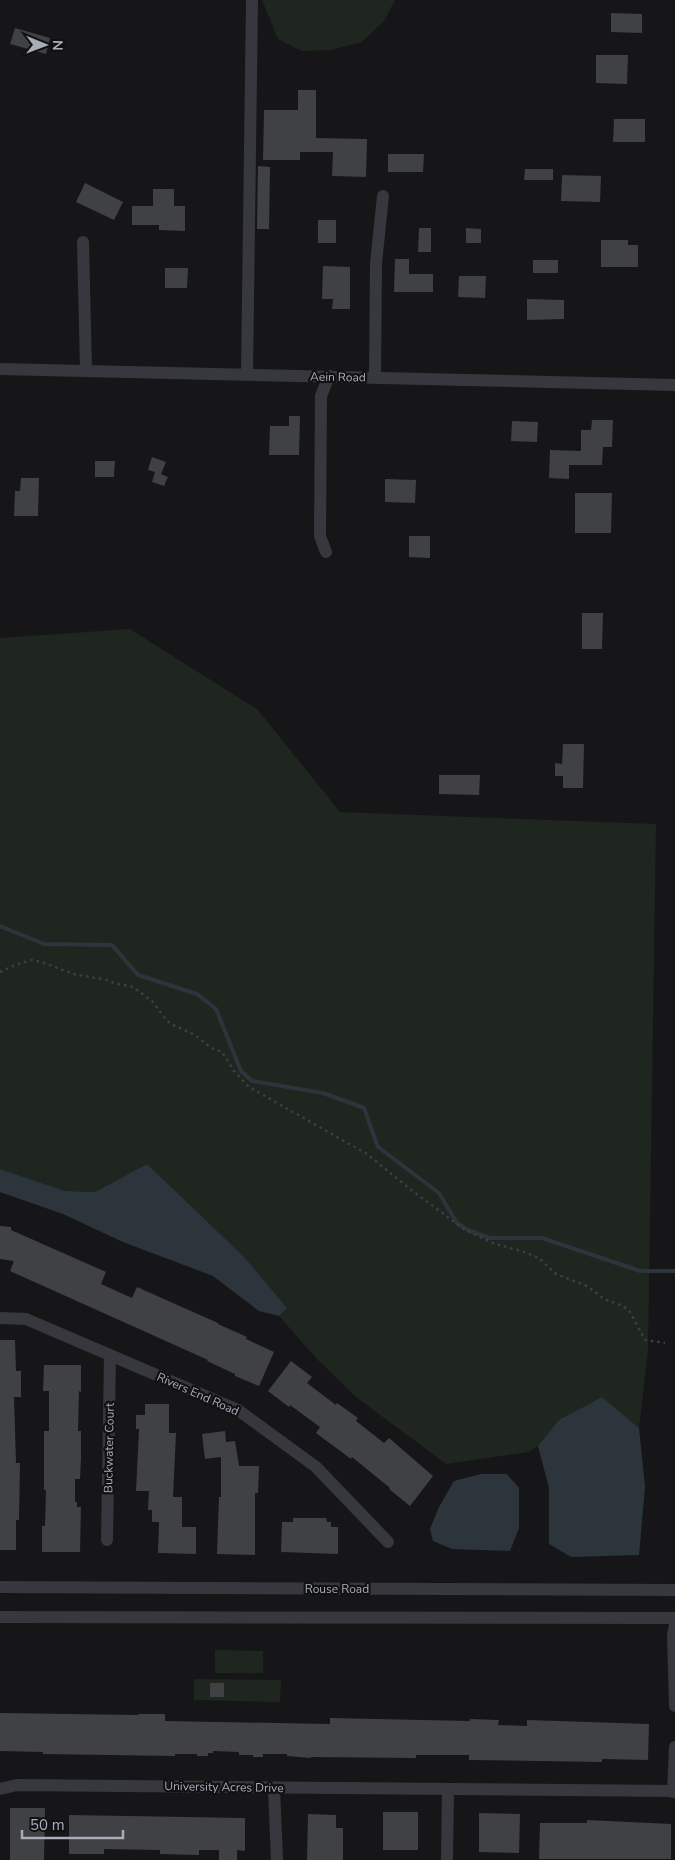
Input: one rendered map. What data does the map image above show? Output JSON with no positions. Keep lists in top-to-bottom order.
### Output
{
  "streets": {
    "street": [
      "Aein Road",
      "Rivers End Road",
      "Buckwater Court",
      "Rouse Road",
      "University Acres Drive"
    ]
  },
  "crossings": [
    ["Rivers End Road", "Buckwater Court"]
  ],
  "scale_bar": "50 m",
  "north": "right"
}
